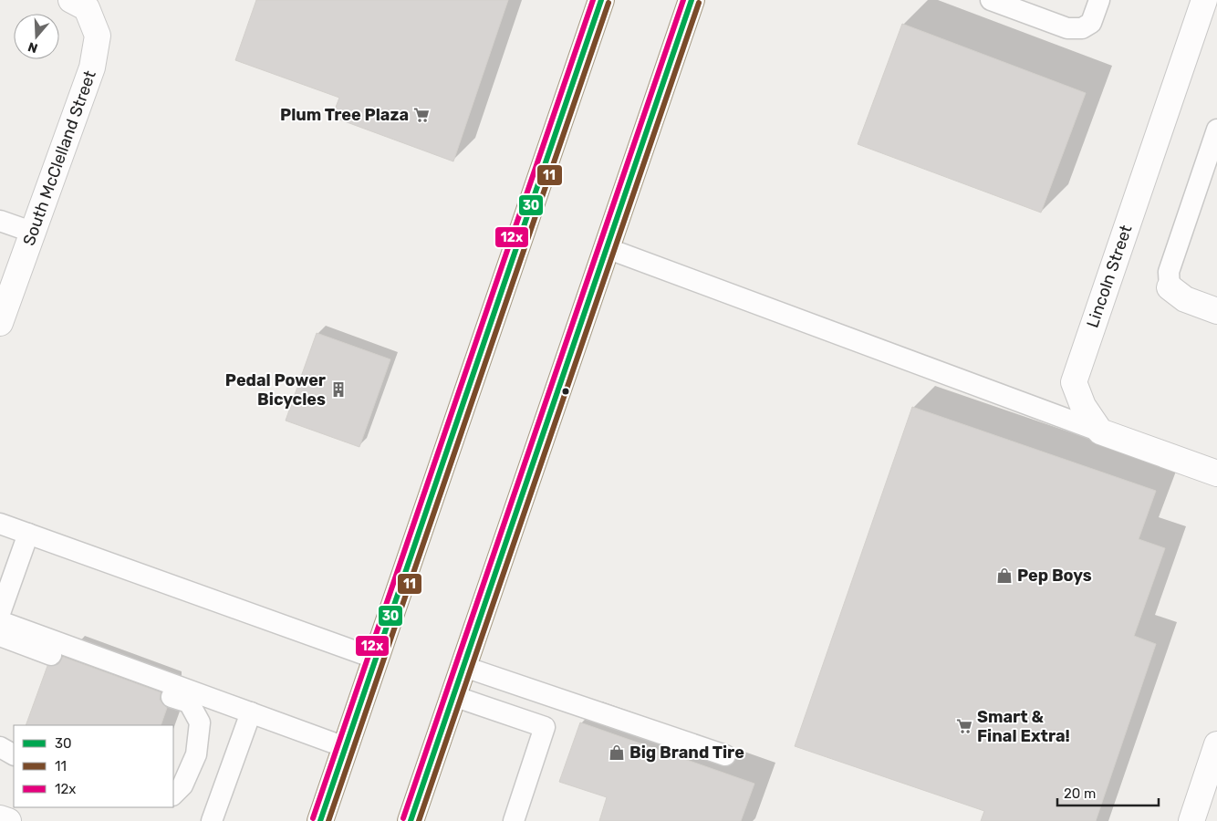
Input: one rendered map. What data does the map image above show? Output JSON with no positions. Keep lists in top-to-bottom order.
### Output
{
  "streets": {
    "street": ["South McClelland Street", "Lincoln Street"]
  },
  "places": {
    "supermarket": ["Plum Tree Plaza", "Smart & Final Extra!"],
    "building": ["Pedal Power Bicycles"],
    "shop": ["Pep Boys", "Big Brand Tire"]
  },
  "lines": ["transit line 30", "transit line 12x", "transit line 11"],
  "legend": ["30", "11", "12x"],
  "scale_bar": "20 m",
  "north": "bottom"
}
